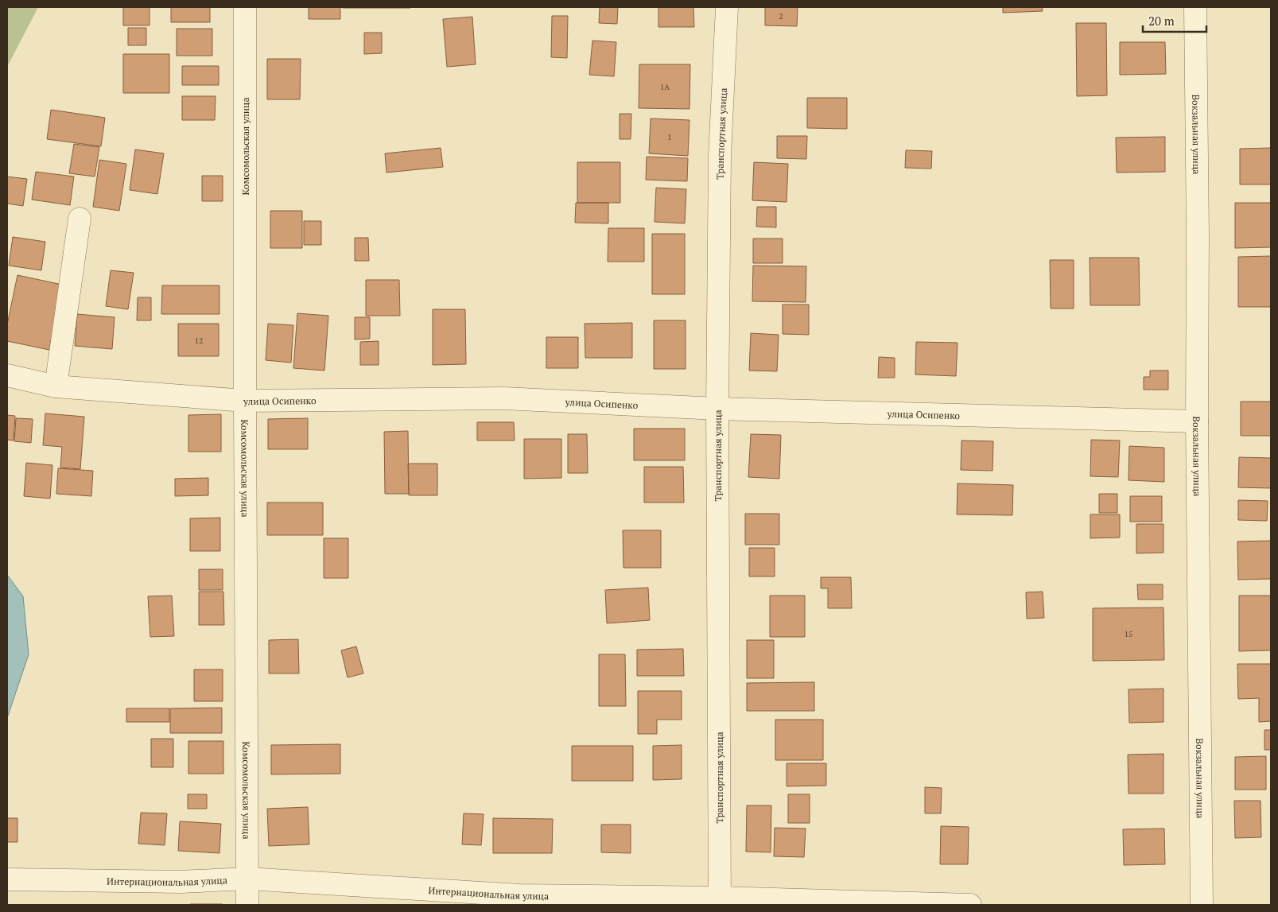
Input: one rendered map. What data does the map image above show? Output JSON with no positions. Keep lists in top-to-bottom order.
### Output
{
  "streets": {
    "street": [
      "Транспортная улица",
      "Вокзальная улица",
      "Комсомольская улица",
      "улица Осипенко",
      "Интернациональная улица"
    ]
  },
  "crossings": [
    ["Транспортная улица", "улица Осипенко"],
    ["Транспортная улица", "Интернациональная улица"],
    ["Вокзальная улица", "улица Осипенко"],
    ["Комсомольская улица", "улица Осипенко"],
    ["Комсомольская улица", "Интернациональная улица"]
  ],
  "house_numbers": [
    "2",
    "1А",
    "1",
    "12",
    "15"
  ],
  "scale_bar": "20 m"
}
